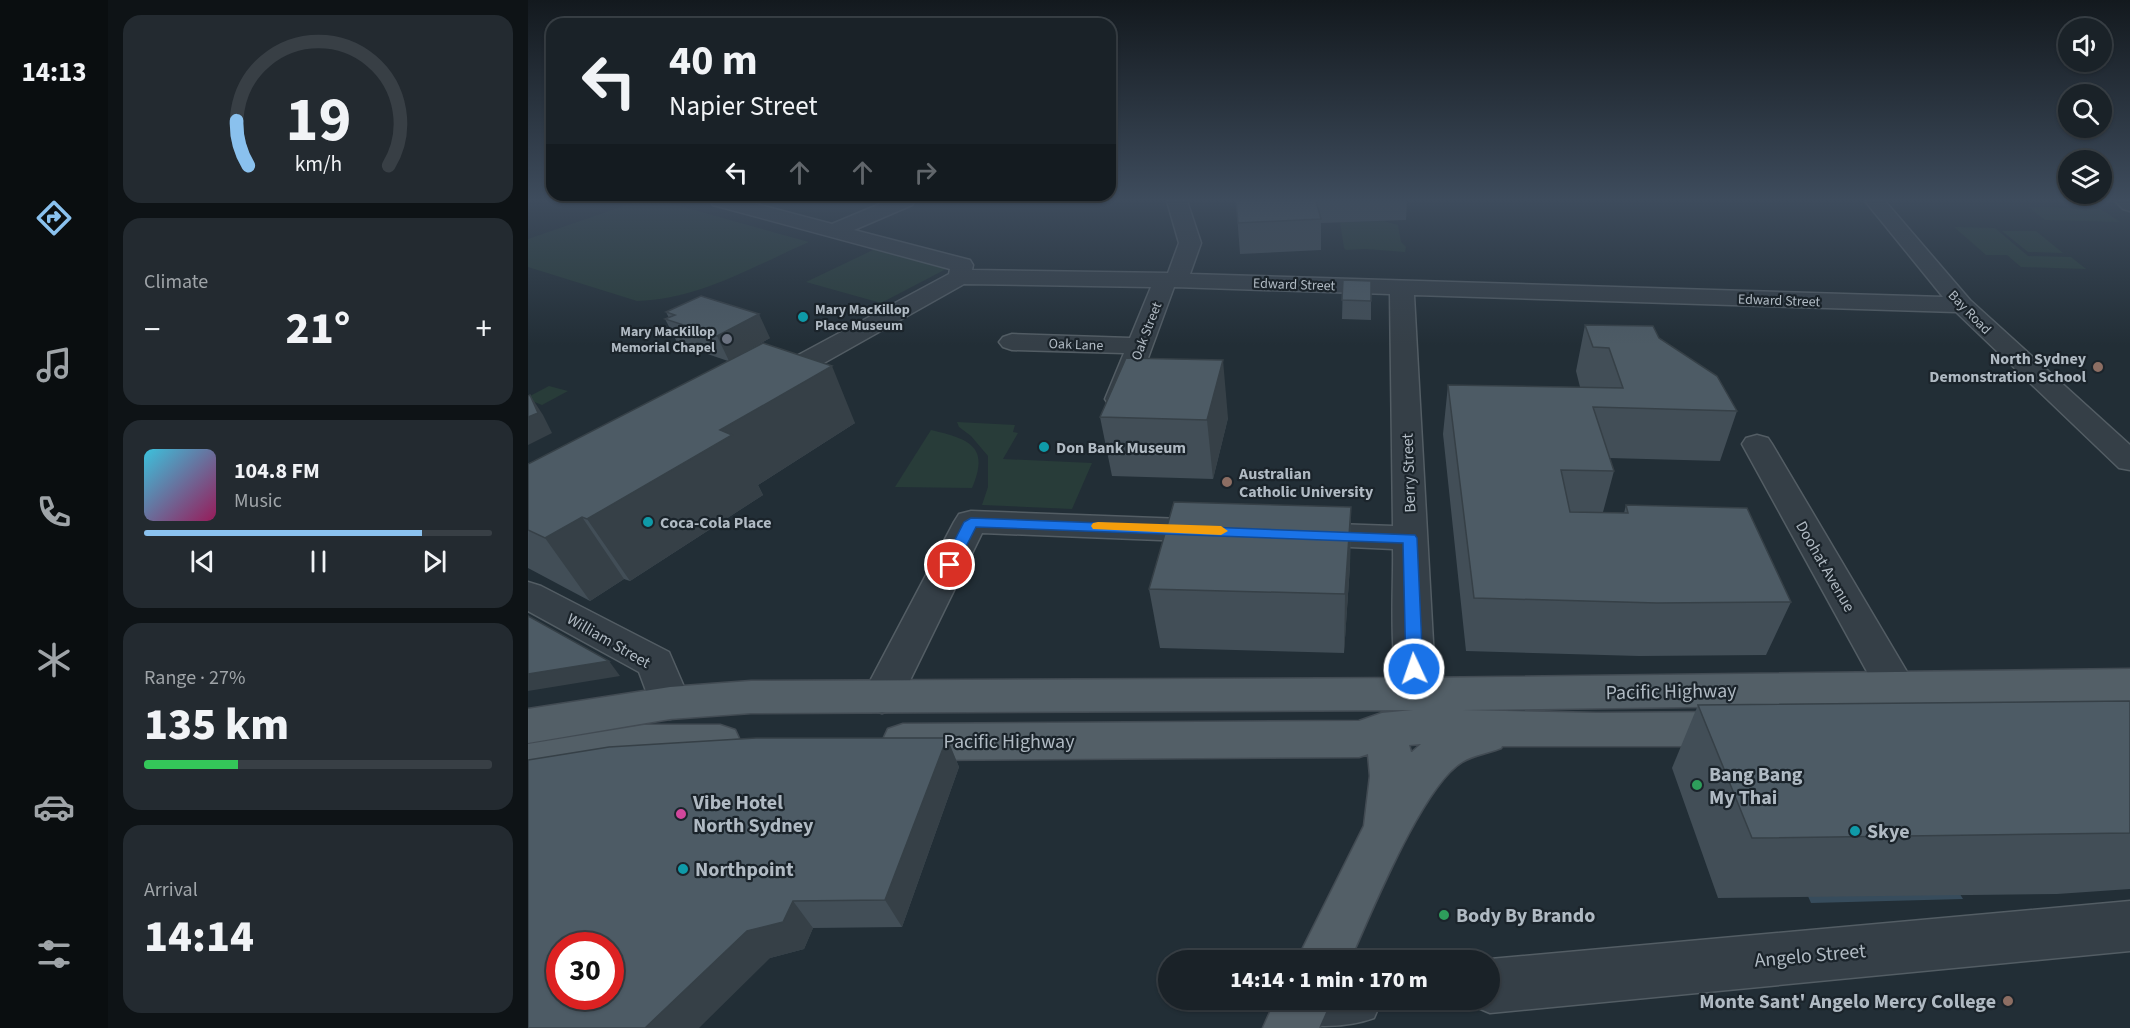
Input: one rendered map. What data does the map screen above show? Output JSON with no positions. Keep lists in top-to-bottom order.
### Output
{
  "streets": {
    "main road": ["Pacific Highway"],
    "street": [
      "Edward Street",
      "Bay Road",
      "Oak Street",
      "Oak Lane",
      "Berry Street",
      "Doohat Avenue",
      "William Street",
      "Angelo Street"
    ]
  },
  "crossings": [
    ["Edward Street", "Bay Road"],
    ["Edward Street", "Oak Street"],
    ["Edward Street", "Berry Street"],
    ["Oak Street", "Oak Lane"],
    ["Berry Street", "Pacific Highway"],
    ["Doohat Avenue", "Pacific Highway"],
    ["William Street", "Pacific Highway"]
  ],
  "places": [
    "Mary MacKillop Place Museum",
    "Mary MacKillop Memorial Chapel",
    "North Sydney Demonstration School",
    "Don Bank Museum",
    "Australian Catholic University",
    "Coca-Cola Place",
    "Bang Bang My Thai",
    "Vibe Hotel North Sydney",
    "Skye",
    "Northpoint",
    "Body By Brando",
    "Monte Sant' Angelo Mercy College"
  ],
  "page": {
    "tabs": "14:13",
    "turn": ["40 m", "Napier Street"],
    "tile": [
      "Climate",
      ["Range · 27%", "135 km"],
      ["Arrival", "14:14"]
    ],
    "heat": ["−", "21°", "+"],
    "song": ["104.8 FM", "Music"],
    "limit": "30",
    "trip": "14:14 · 1 min · 170 m",
    "gauge": ["19", "km/h"]
  }
}
